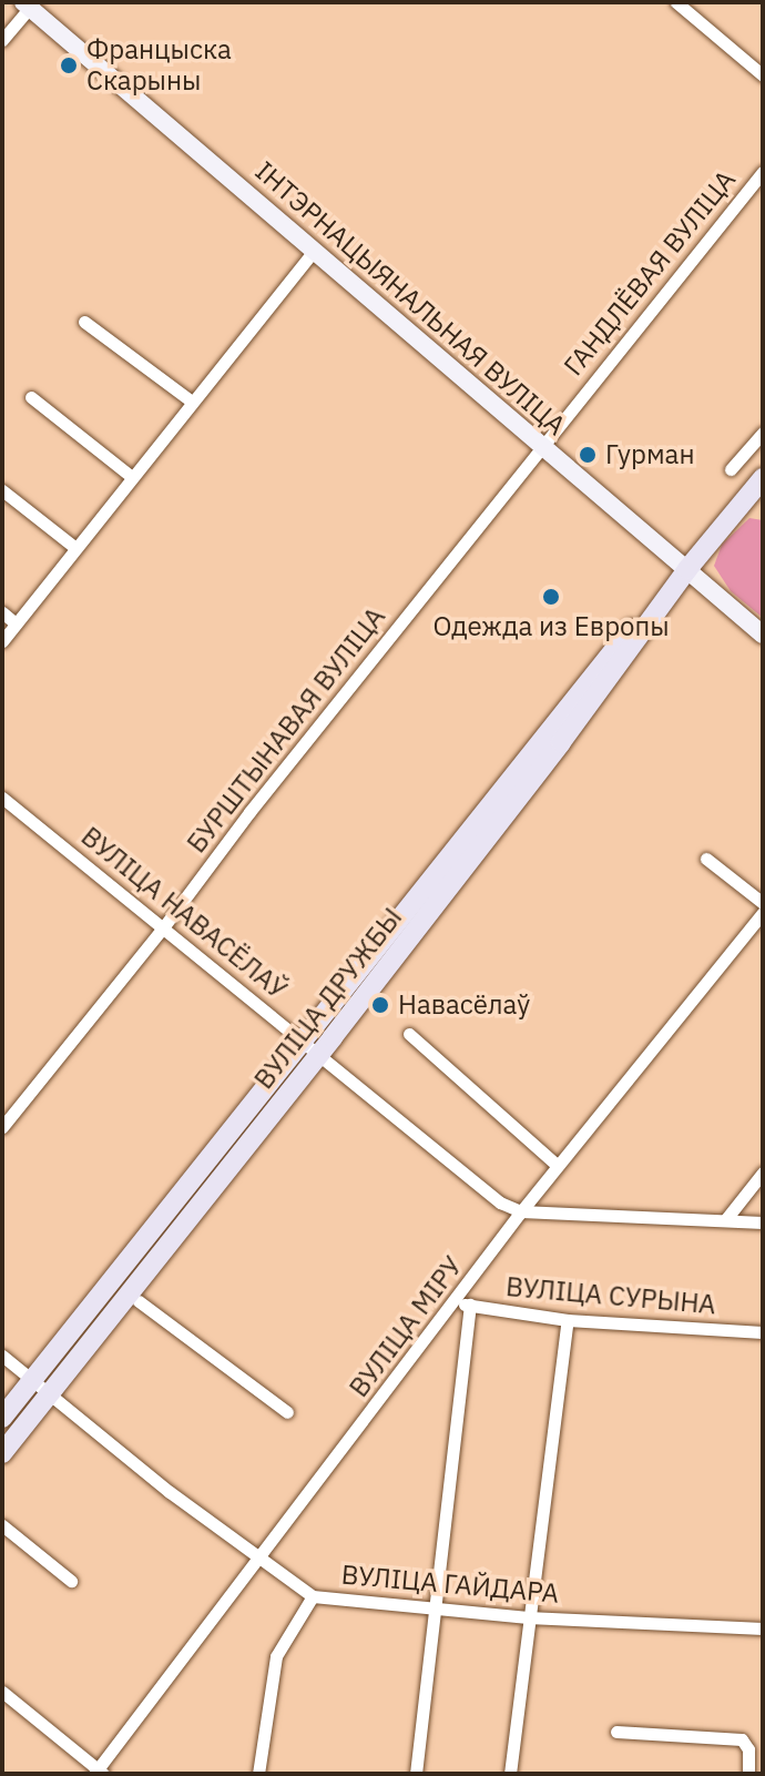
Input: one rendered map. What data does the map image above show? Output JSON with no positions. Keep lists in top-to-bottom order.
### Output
{
  "streets": {
    "main road": ["ІНТЭРНАЦЫЯНАЛЬНАЯ ВУЛІЦА", "ВУЛІЦА ДРУЖБЫ"],
    "street": [
      "ГАНДЛЁВАЯ ВУЛІЦА",
      "БУРШТЫНАВАЯ ВУЛІЦА",
      "ВУЛІЦА НАВАСЁЛАЎ",
      "ВУЛІЦА СУРЫНА",
      "ВУЛІЦА МІРУ",
      "ВУЛІЦА ГАЙДАРА"
    ]
  },
  "crossings": [
    ["ГАНДЛЁВАЯ ВУЛІЦА", "ІНТЭРНАЦЫЯНАЛЬНАЯ ВУЛІЦА"],
    ["ГАНДЛЁВАЯ ВУЛІЦА", "БУРШТЫНАВАЯ ВУЛІЦА"],
    ["ІНТЭРНАЦЫЯНАЛЬНАЯ ВУЛІЦА", "БУРШТЫНАВАЯ ВУЛІЦА"],
    ["ІНТЭРНАЦЫЯНАЛЬНАЯ ВУЛІЦА", "ВУЛІЦА ДРУЖБЫ"],
    ["БУРШТЫНАВАЯ ВУЛІЦА", "ВУЛІЦА НАВАСЁЛАЎ"],
    ["ВУЛІЦА НАВАСЁЛАЎ", "ВУЛІЦА ДРУЖБЫ"],
    ["ВУЛІЦА НАВАСЁЛАЎ", "ВУЛІЦА МІРУ"],
    ["ВУЛІЦА ДРУЖБЫ", "ВУЛІЦА ГАЙДАРА"],
    ["ВУЛІЦА СУРЫНА", "ВУЛІЦА МІРУ"],
    ["ВУЛІЦА МІРУ", "ВУЛІЦА ГАЙДАРА"]
  ],
  "places": [
    "Францыска Скарыны",
    "Гурман",
    "Одежда из Европы",
    "Навасёлаў"
  ]
}
